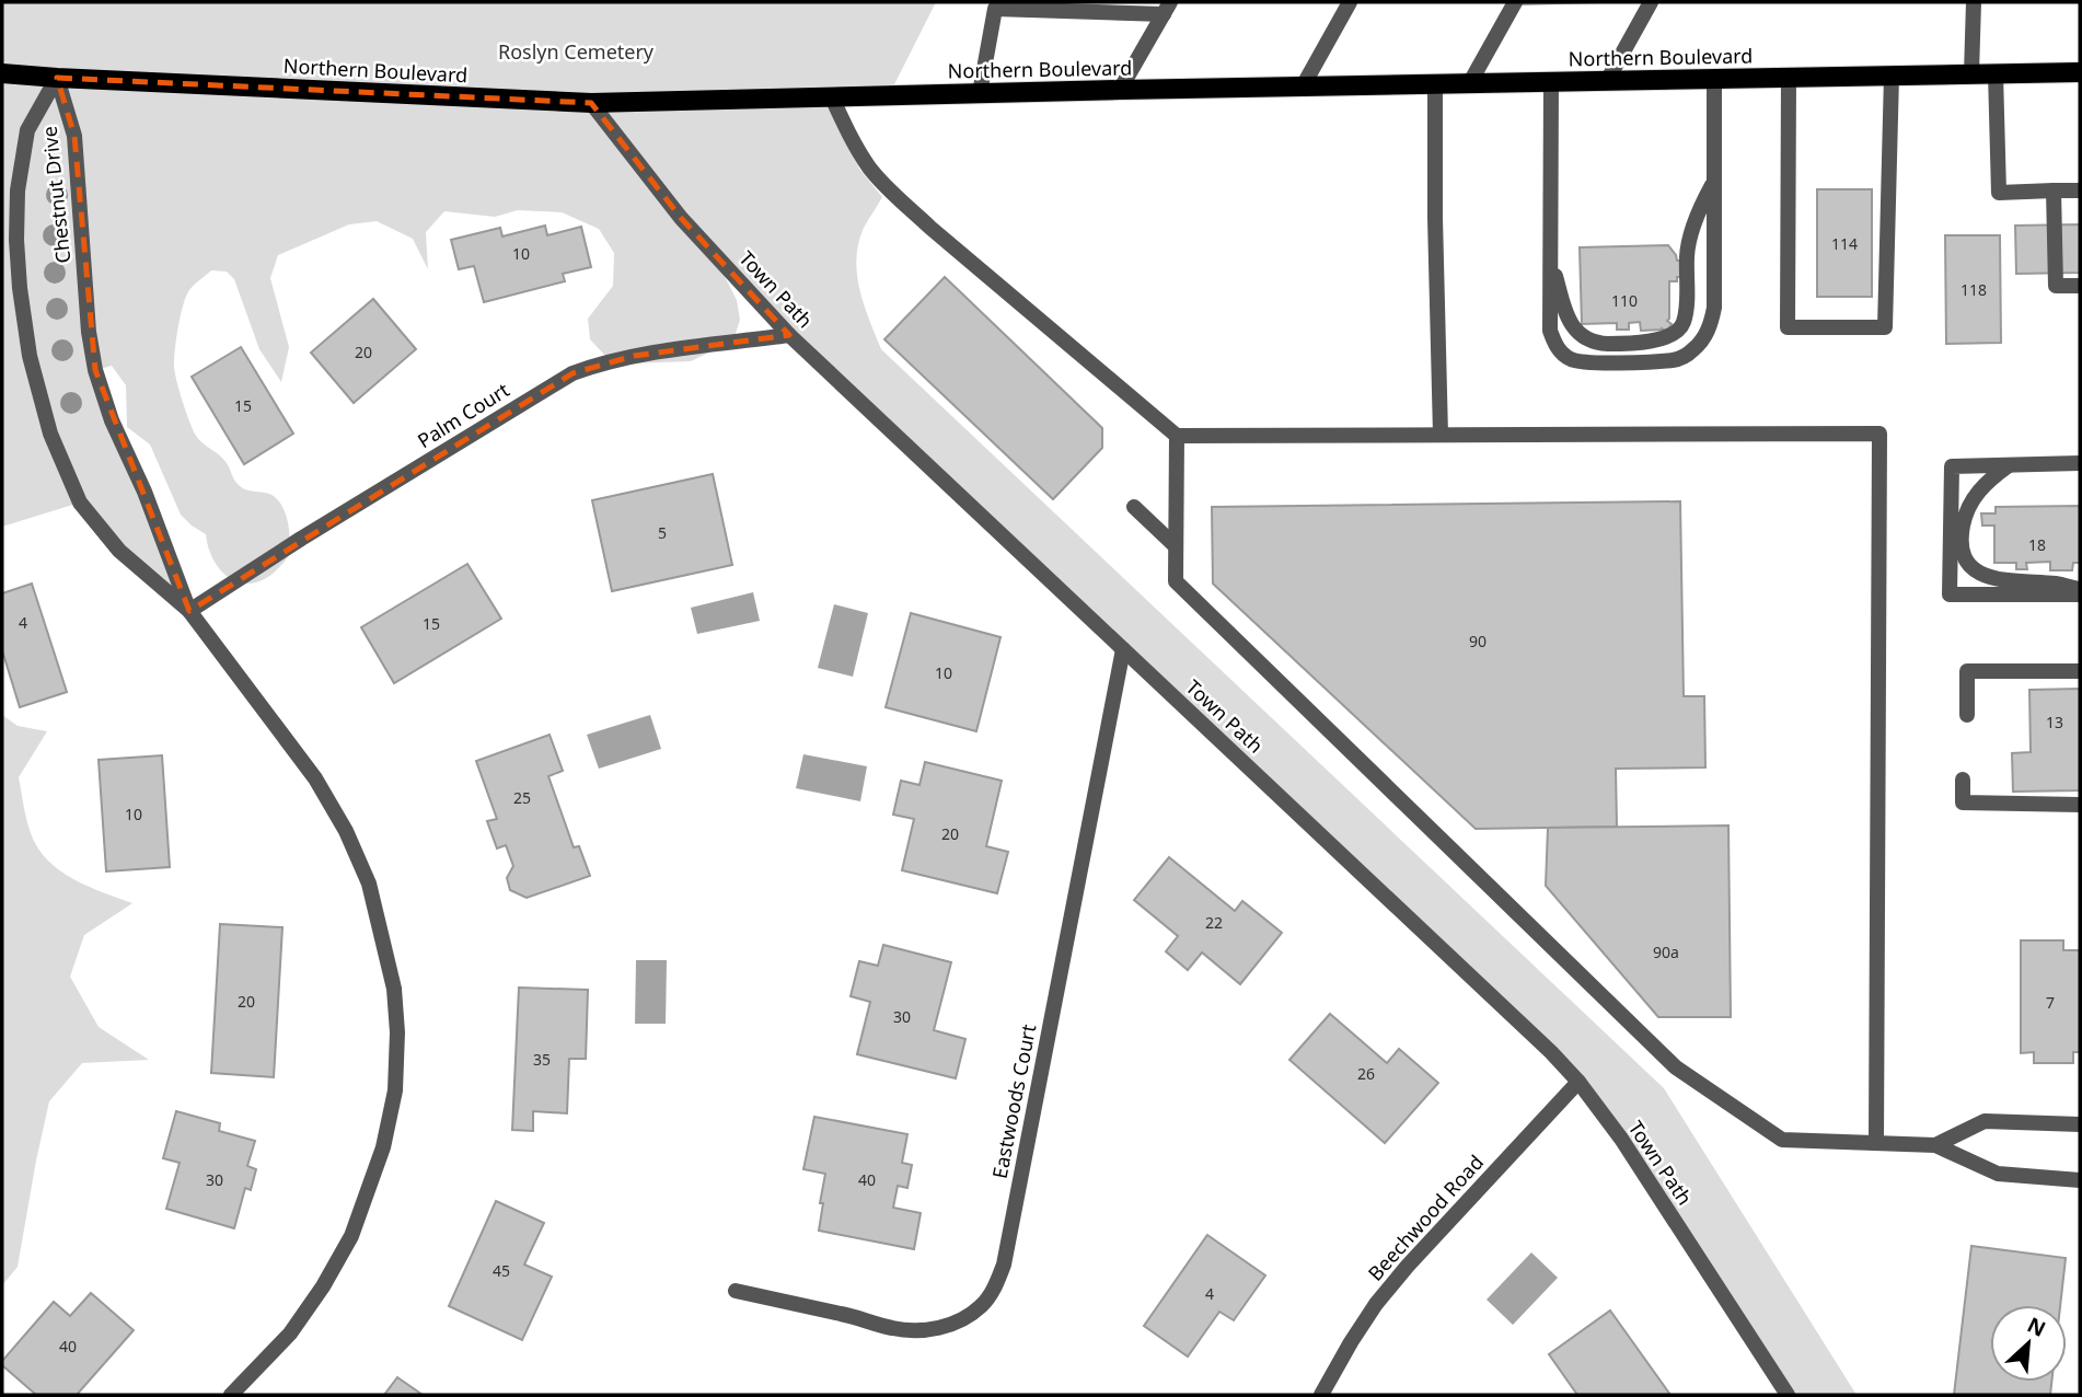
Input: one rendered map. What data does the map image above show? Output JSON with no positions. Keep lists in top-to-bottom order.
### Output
{
  "streets": {
    "main road": ["Northern Boulevard"],
    "street": [
      "Chestnut Drive",
      "Town Path",
      "Palm Court",
      "Eastwoods Court",
      "Beechwood Road"
    ]
  },
  "crossings": [
    ["Northern Boulevard", "Chestnut Drive"],
    ["Northern Boulevard", "Town Path"],
    ["Chestnut Drive", "Palm Court"],
    ["Town Path", "Palm Court"],
    ["Town Path", "Eastwoods Court"],
    ["Town Path", "Beechwood Road"]
  ],
  "parks": ["Roslyn Cemetery"],
  "house_numbers": [
    "114",
    "10",
    "118",
    "110",
    "20",
    "15",
    "5",
    "18",
    "4",
    "15",
    "90",
    "10",
    "13",
    "25",
    "10",
    "20",
    "22",
    "90a",
    "20",
    "7",
    "30",
    "35",
    "26",
    "30",
    "40",
    "45",
    "4",
    "40"
  ],
  "north": "top right"
}
